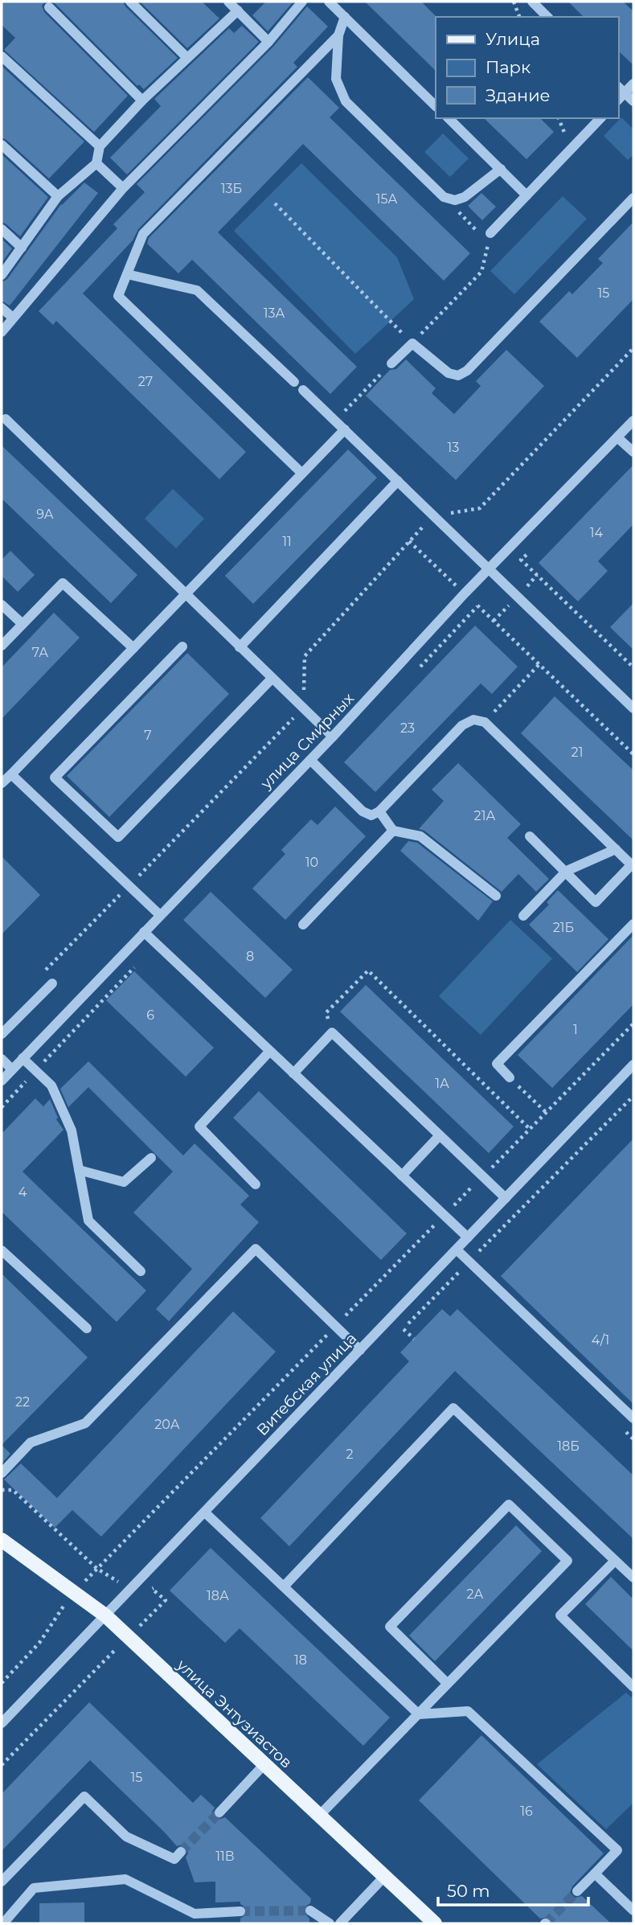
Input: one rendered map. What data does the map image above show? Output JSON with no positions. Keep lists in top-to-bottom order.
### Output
{
  "streets": {
    "main road": ["улица Энтузиастов"],
    "street": ["улица Смирных", "Витебская улица"]
  },
  "crossings": [
    ["Витебская улица", "улица Энтузиастов"]
  ],
  "house_numbers": [
    "13Б",
    "15А",
    "15",
    "13А",
    "27",
    "13",
    "9А",
    "14",
    "11",
    "7А",
    "23",
    "7",
    "21",
    "21А",
    "10",
    "21Б",
    "8",
    "6",
    "1",
    "1А",
    "4",
    "4/1",
    "22",
    "20А",
    "18Б",
    "2",
    "2А",
    "18А",
    "18",
    "15",
    "16",
    "11В"
  ],
  "legend": ["Улица", "Парк", "Здание"],
  "scale_bar": "50 m"
}
